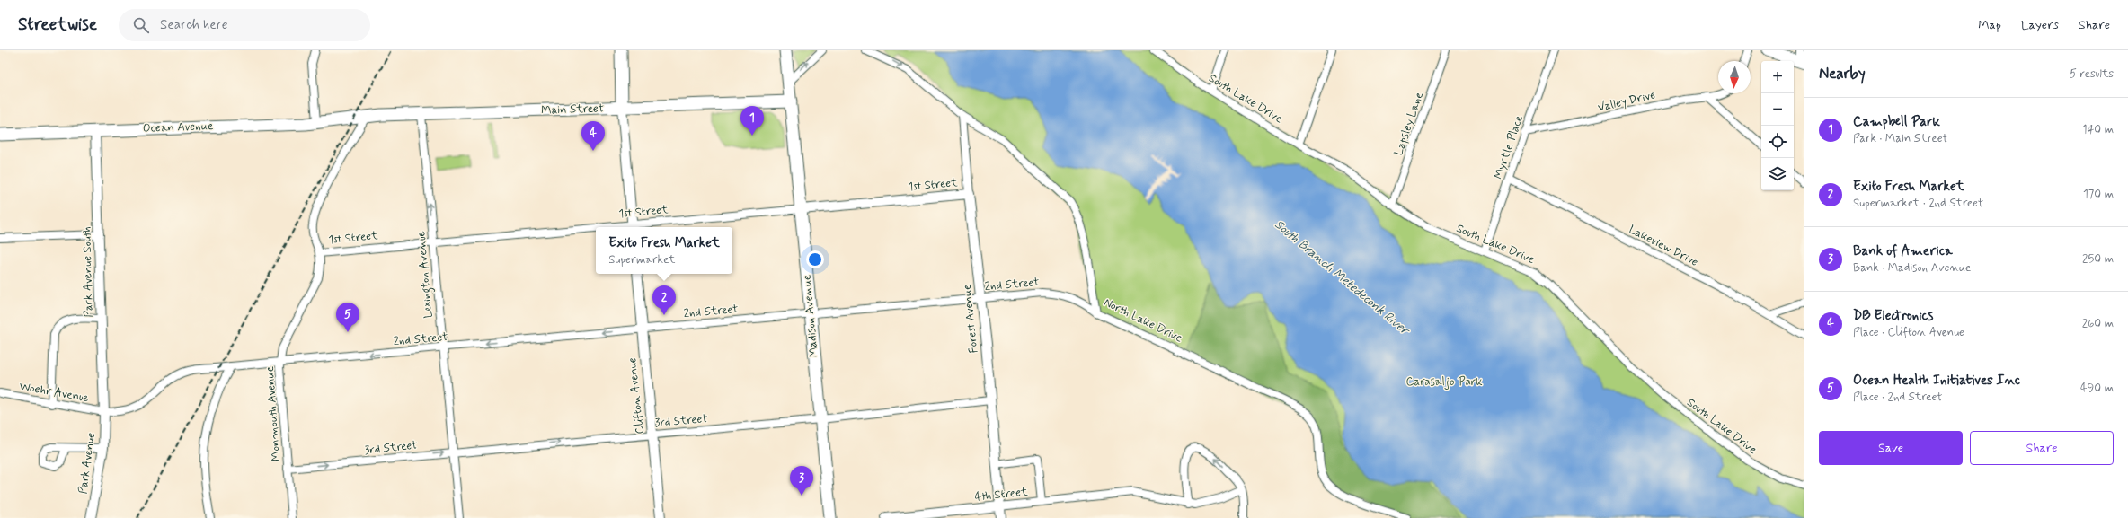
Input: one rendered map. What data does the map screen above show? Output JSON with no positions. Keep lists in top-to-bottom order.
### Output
{
  "streets": {
    "main road": ["Main Street", "Ocean Avenue", "Madison Avenue"],
    "street": [
      "South Lake Drive",
      "Valley Drive",
      "Lapsley Lane",
      "Myrtle Place",
      "1st Street",
      "Lakeview Drive",
      "Park Avenue South",
      "Lexington Avenue",
      "2nd Street",
      "Forest Avenue",
      "North Lake Drive",
      "Woehr Avenue",
      "Clifton Avenue",
      "Monmouth Avenue",
      "3rd Street",
      "Park Avenue",
      "4th Street"
    ]
  },
  "crossings": [
    ["South Lake Drive", "Lapsley Lane"],
    ["South Lake Drive", "Myrtle Place"],
    ["Valley Drive", "Myrtle Place"],
    ["Main Street", "Ocean Avenue"],
    ["Main Street", "Lexington Avenue"],
    ["Main Street", "Madison Avenue"],
    ["Main Street", "Monmouth Avenue"],
    ["Ocean Avenue", "Park Avenue South"],
    ["Myrtle Place", "Lakeview Drive"],
    ["1st Street", "Lexington Avenue"],
    ["1st Street", "Madison Avenue"],
    ["1st Street", "Forest Avenue"],
    ["1st Street", "Monmouth Avenue"],
    ["Park Avenue South", "Woehr Avenue"],
    ["Park Avenue South", "Park Avenue"],
    ["Lexington Avenue", "2nd Street"],
    ["Lexington Avenue", "3rd Street"],
    ["2nd Street", "Madison Avenue"],
    ["2nd Street", "Forest Avenue"],
    ["2nd Street", "North Lake Drive"],
    ["2nd Street", "Clifton Avenue"],
    ["2nd Street", "Monmouth Avenue"],
    ["Madison Avenue", "3rd Street"],
    ["Forest Avenue", "North Lake Drive"],
    ["Forest Avenue", "3rd Street"],
    ["Forest Avenue", "4th Street"],
    ["Woehr Avenue", "Park Avenue"],
    ["Clifton Avenue", "3rd Street"],
    ["Monmouth Avenue", "3rd Street"]
  ],
  "one_way": ["2nd Street", "3rd Street"],
  "water": ["South Branch Metedeconk River"],
  "parks": ["Carasaljo Park"],
  "north": "bottom",
  "page": {
    "header": "Streetwise",
    "search": "Search here",
    "nav": ["Map", "Layers", "Share"],
    "heading": ["Nearby", "5 results"],
    "map_buttons": ["+", "−"],
    "list": [
      {
        "mark": "1",
        "name": "Campbell Park",
        "note": "Park · Main Street",
        "value": "140 m"
      },
      {
        "mark": "2",
        "name": "Exito Fresh Market",
        "note": "Supermarket · 2nd Street",
        "value": "170 m"
      },
      {
        "mark": "3",
        "name": "Bank of America",
        "note": "Bank · Madison Avenue",
        "value": "250 m"
      },
      {
        "mark": "4",
        "name": "DB Electronics",
        "note": "Place · Clifton Avenue",
        "value": "260 m"
      },
      {
        "mark": "5",
        "name": "Ocean Health Initiatives Inc",
        "note": "Place · 2nd Street",
        "value": "490 m"
      }
    ],
    "pins": [
      "1",
      "4",
      "2",
      "5",
      "3"
    ],
    "popup": ["Exito Fresh Market", "Supermarket"],
    "buttons": ["Save", "Share"]
  }
}
